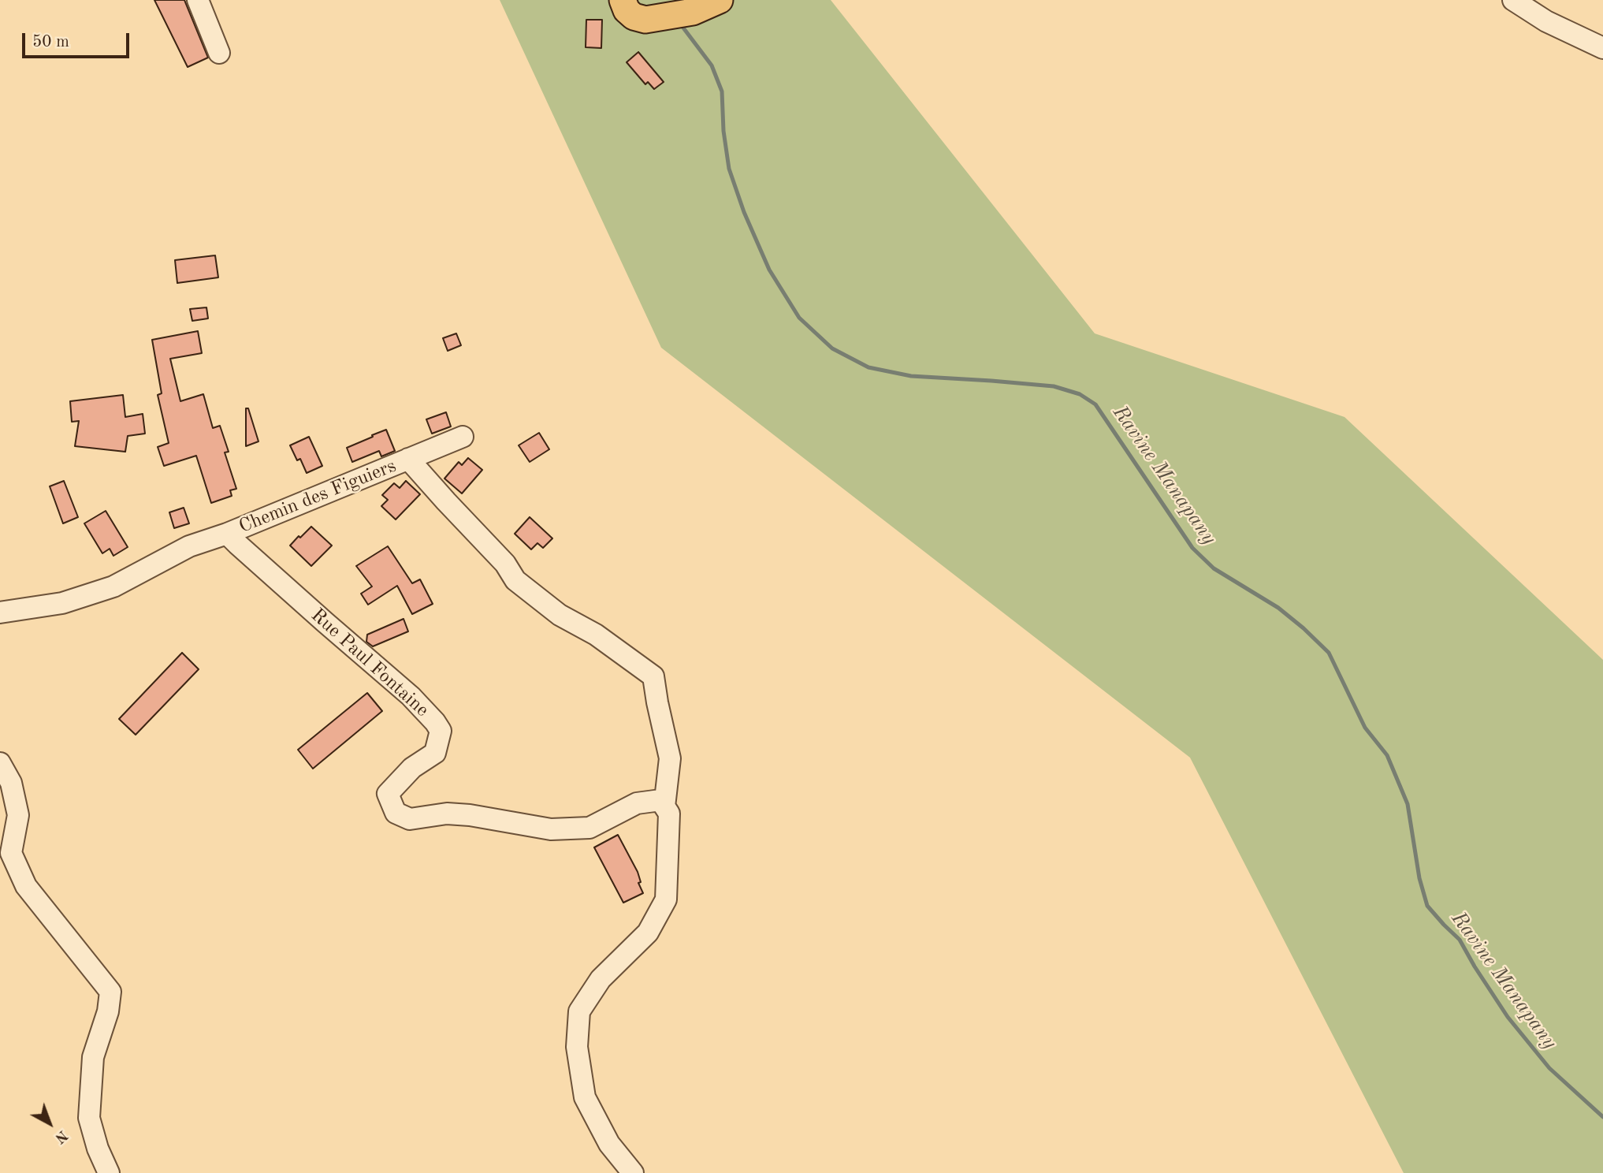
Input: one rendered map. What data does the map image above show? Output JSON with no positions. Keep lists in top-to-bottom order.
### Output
{
  "streets": {
    "street": ["Chemin des Figuiers", "Rue Paul Fontaine"]
  },
  "crossings": [
    ["Chemin des Figuiers", "Rue Paul Fontaine"]
  ],
  "water": ["Ravine Manapany"],
  "scale_bar": "50 m",
  "north": "bottom right"
}
